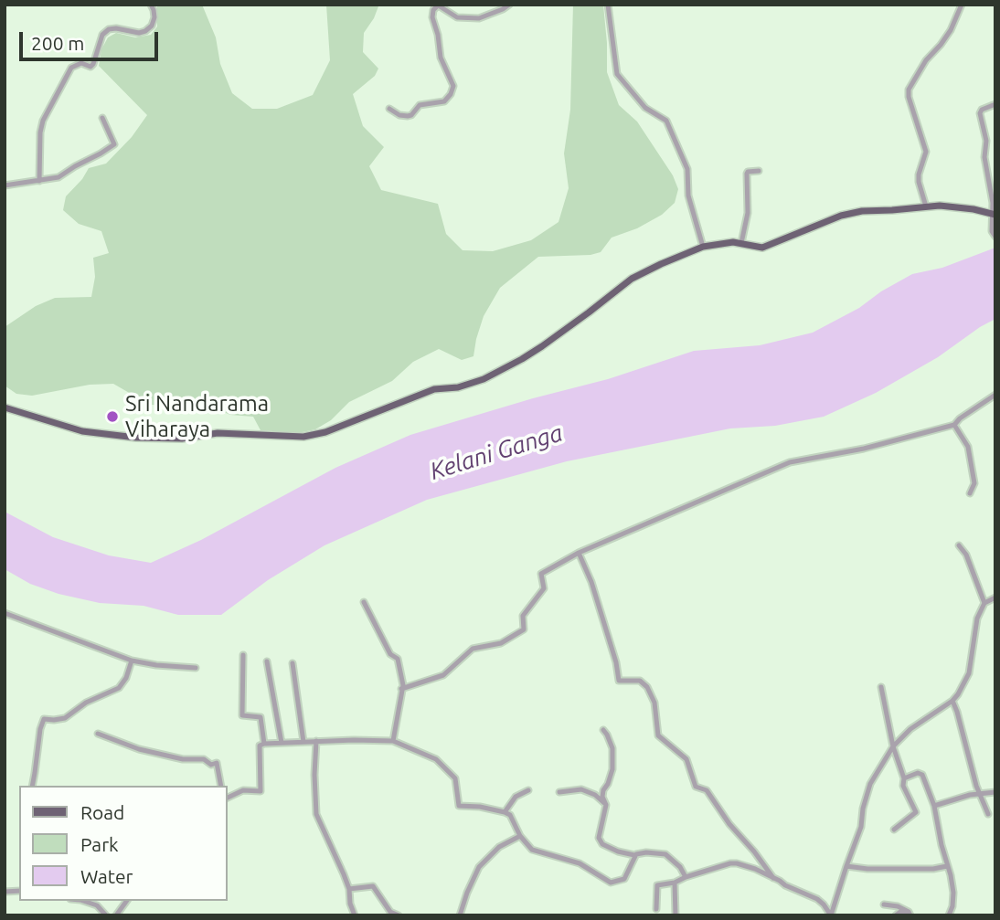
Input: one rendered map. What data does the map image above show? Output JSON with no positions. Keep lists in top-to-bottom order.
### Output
{
  "water": ["Kelani Ganga"],
  "places": ["Sri Nandarama Viharaya"],
  "legend": ["Road", "Park", "Water"],
  "scale_bar": "200 m"
}
